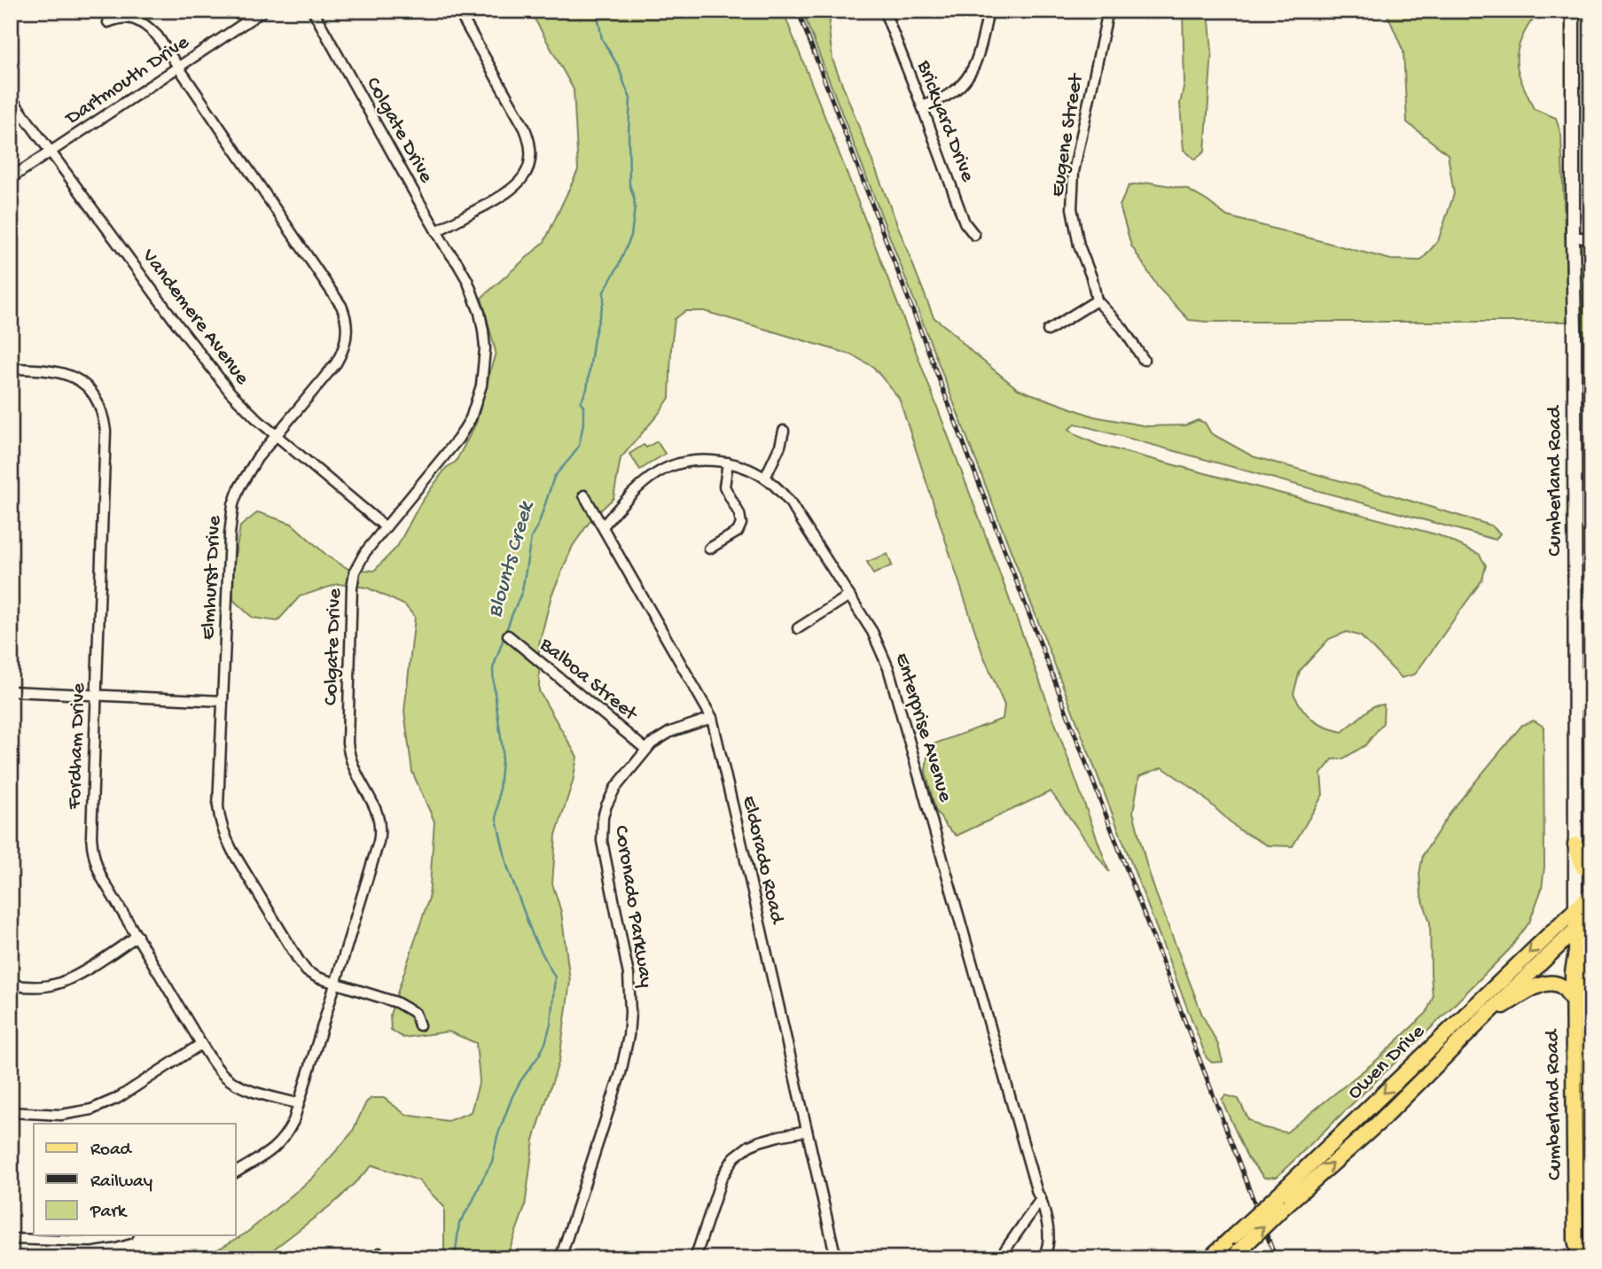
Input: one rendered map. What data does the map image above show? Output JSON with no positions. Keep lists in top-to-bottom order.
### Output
{
  "streets": {
    "main road": ["Cumberland Road", "Owen Drive"],
    "street": [
      "Dartmouth Drive",
      "Brickyard Drive",
      "Colgate Drive",
      "Eugene Street",
      "Vandemere Avenue",
      "Elmhurst Drive",
      "Balboa Street",
      "Enterprise Avenue",
      "Fordham Drive",
      "Eldorado Road",
      "Coronado Parkway"
    ]
  },
  "crossings": [
    ["Dartmouth Drive", "Vandemere Avenue"],
    ["Dartmouth Drive", "Elmhurst Drive"],
    ["Colgate Drive", "Vandemere Avenue"],
    ["Colgate Drive", "Elmhurst Drive"],
    ["Colgate Drive", "Fordham Drive"],
    ["Vandemere Avenue", "Elmhurst Drive"],
    ["Cumberland Road", "Owen Drive"],
    ["Balboa Street", "Coronado Parkway"],
    ["Enterprise Avenue", "Eldorado Road"],
    ["Eldorado Road", "Coronado Parkway"]
  ],
  "water": ["Blounts Creek"],
  "legend": ["Road", "Railway", "Park"]
}
